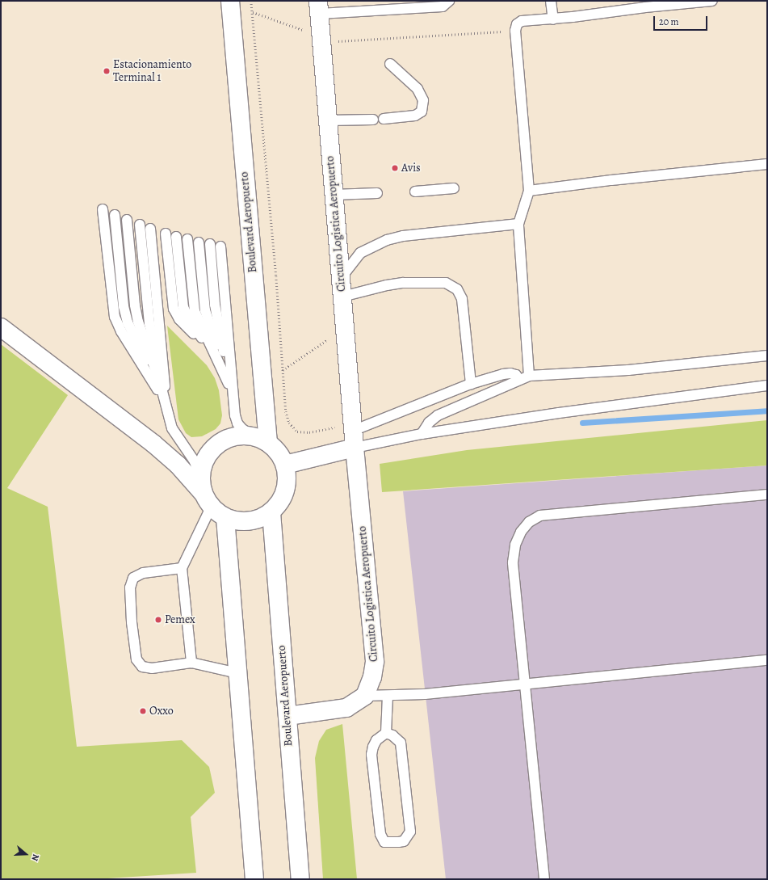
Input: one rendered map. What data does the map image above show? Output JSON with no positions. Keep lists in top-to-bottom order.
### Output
{
  "streets": {
    "street": ["Boulevard Aeropuerto", "Circuito Logistica Aeropuerto"]
  },
  "places": [
    "Estacionamiento Terminal 1",
    "Avis",
    "Pemex",
    "Oxxo"
  ],
  "scale_bar": "20 m",
  "north": "right"
}
